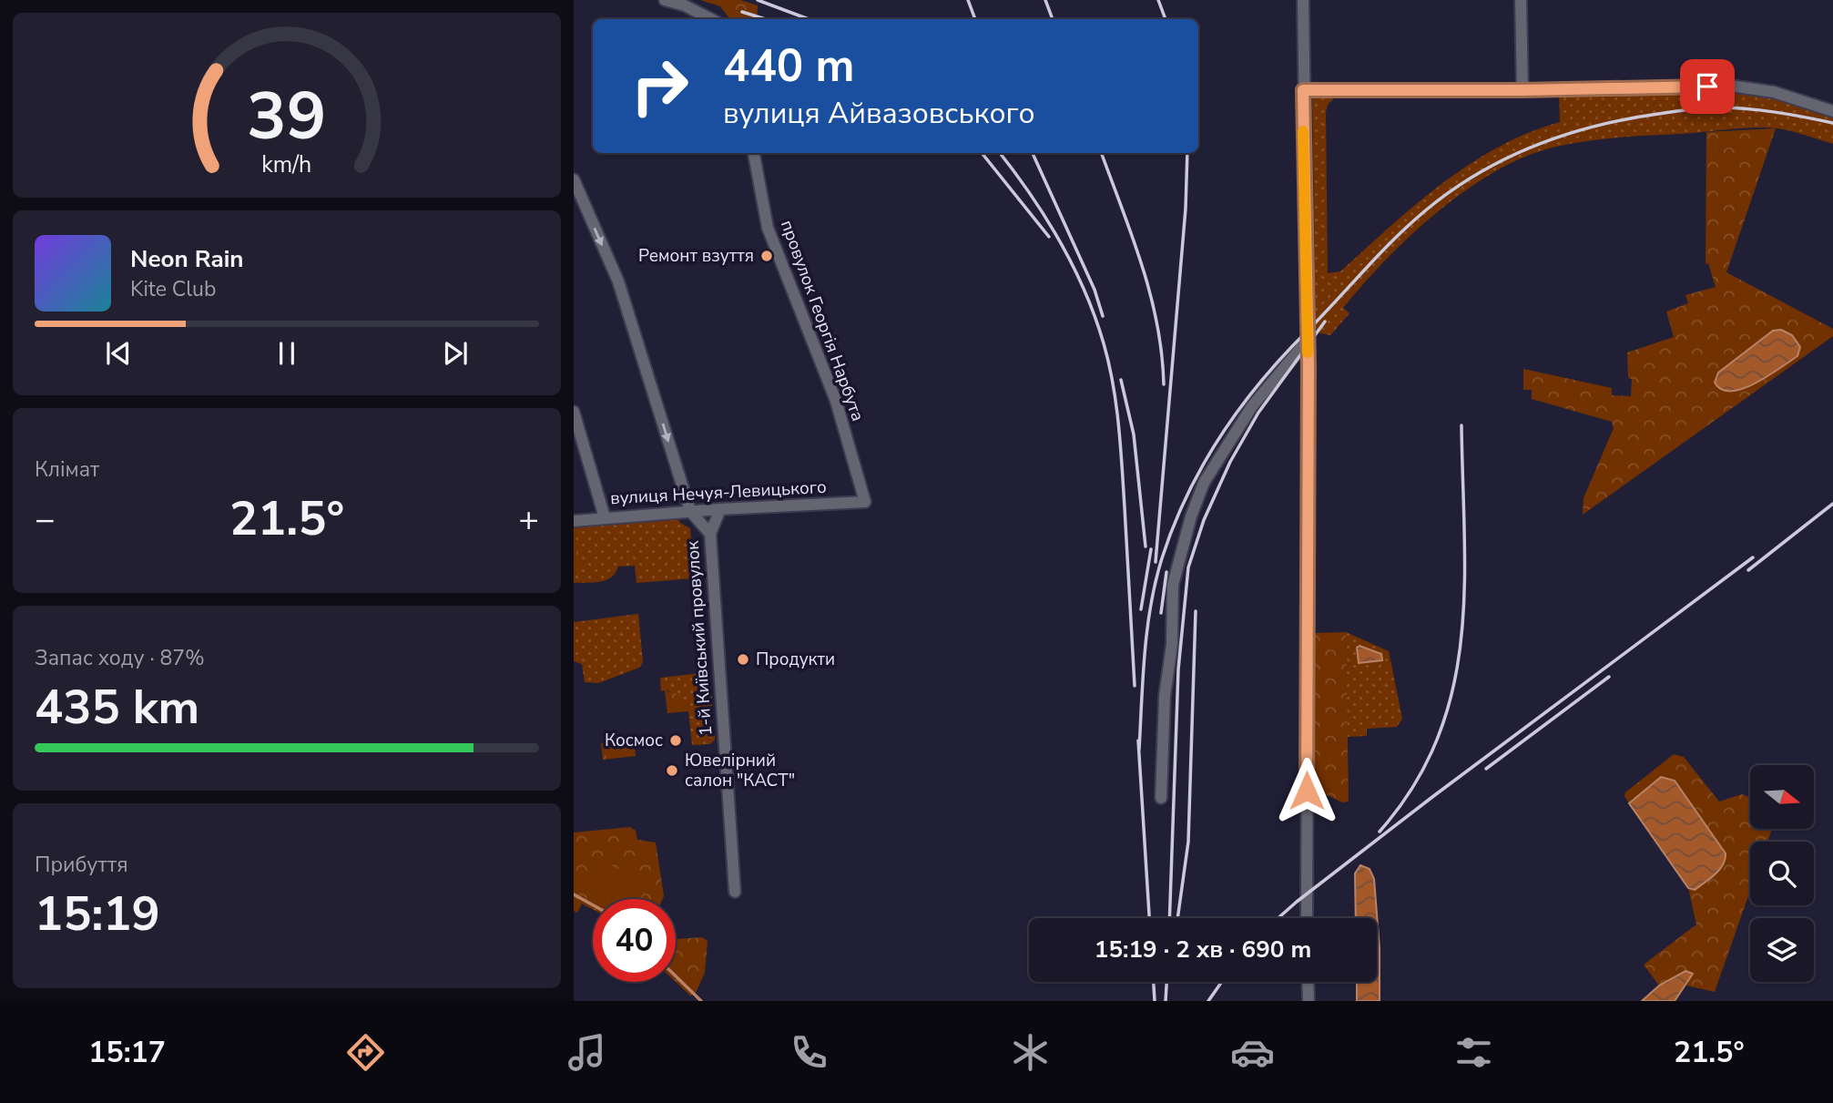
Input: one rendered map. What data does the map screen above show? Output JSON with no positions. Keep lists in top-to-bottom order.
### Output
{
  "streets": {
    "street": ["провулок Георгія Нарбута", "вулиця Нечуя-Левицького", "1-й Київський провулок"]
  },
  "crossings": [
    ["провулок Георгія Нарбута", "вулиця Нечуя-Левицького"],
    ["вулиця Нечуя-Левицького", "1-й Київський провулок"]
  ],
  "places": [
    "Ремонт взуття",
    "Продукти",
    "Космос",
    "Ювелірний салон \"КАСТ\""
  ],
  "north": "right",
  "page": {
    "turn": ["440 m", "вулиця Айвазовського"],
    "song": ["Neon Rain", "Kite Club"],
    "tile": [
      "Клімат",
      ["Запас ходу · 87%", "435 km"],
      ["Прибуття", "15:19"]
    ],
    "heat": ["−", "21.5°", "+"],
    "limit": "40",
    "trip": "15:19 · 2 хв · 690 m",
    "tabs": ["15:17", "21.5°"],
    "gauge": ["39", "km/h"]
  }
}
